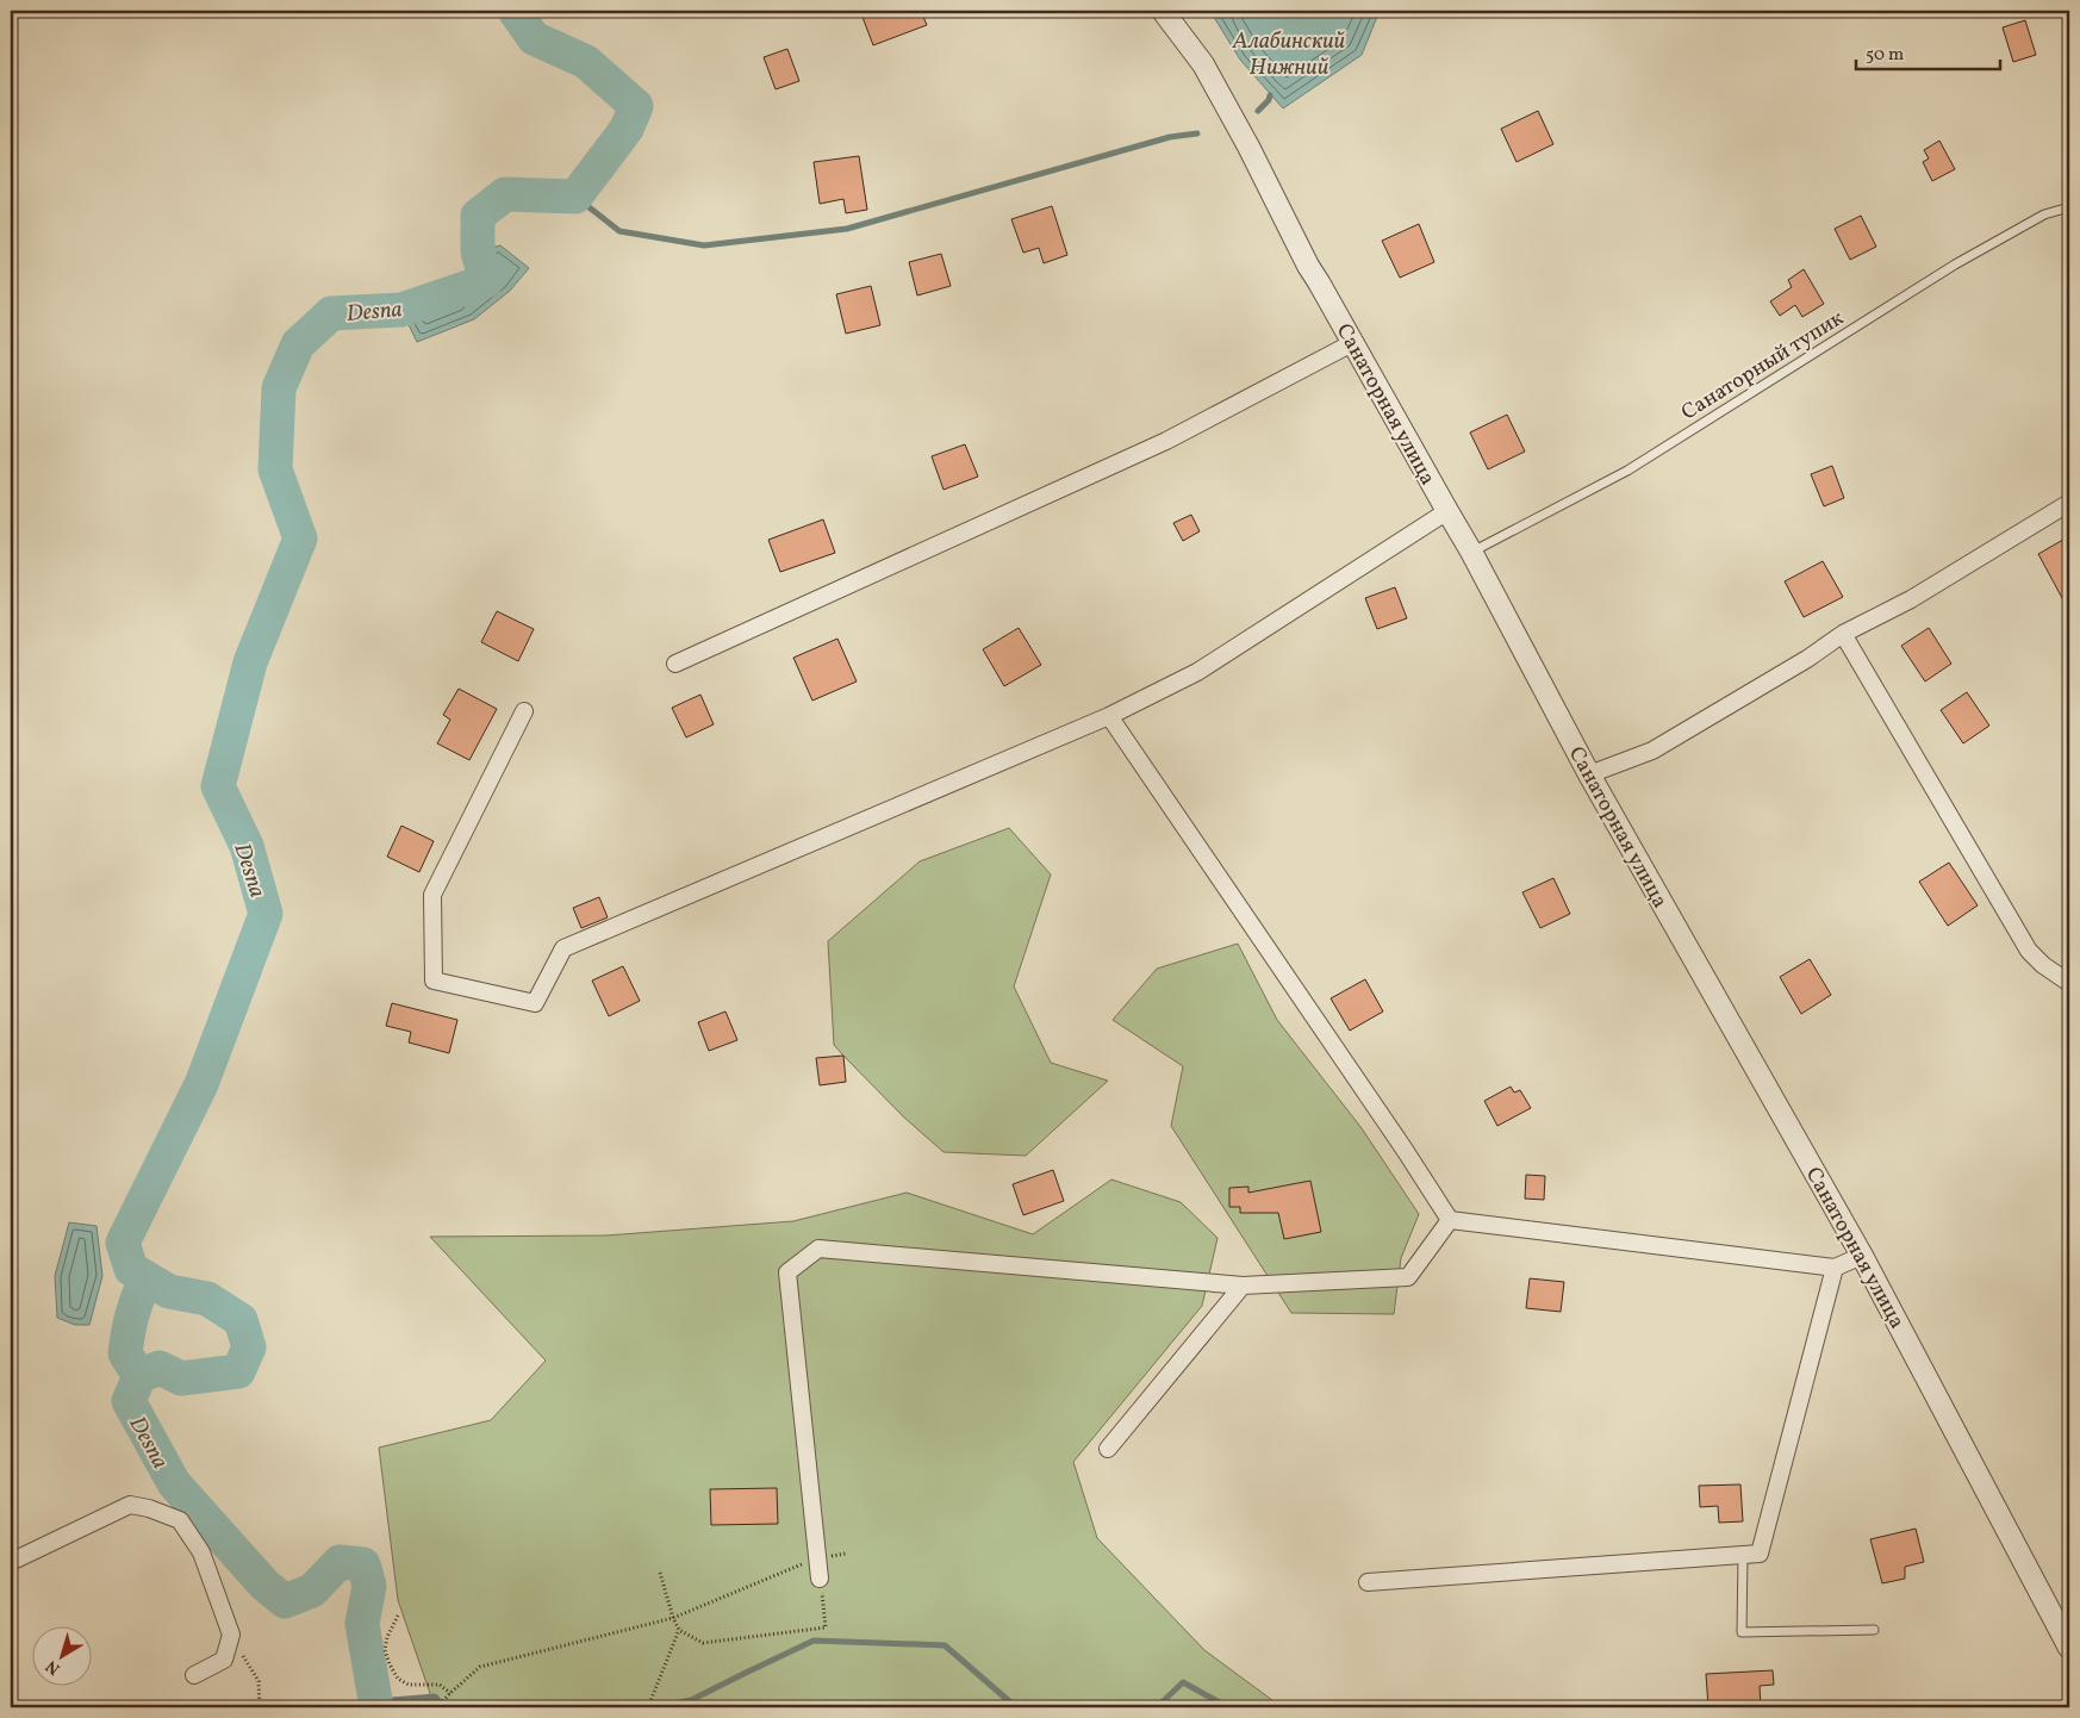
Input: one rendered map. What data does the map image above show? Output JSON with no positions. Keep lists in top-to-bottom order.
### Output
{
  "streets": {
    "street": ["Санаторная улица"],
    "lane": ["Санаторный тупик"]
  },
  "crossings": [
    ["Санаторный тупик", "Санаторная улица"]
  ],
  "water": ["Алабинский Нижний", "Desna"],
  "scale_bar": "50 m",
  "north": "bottom left"
}
